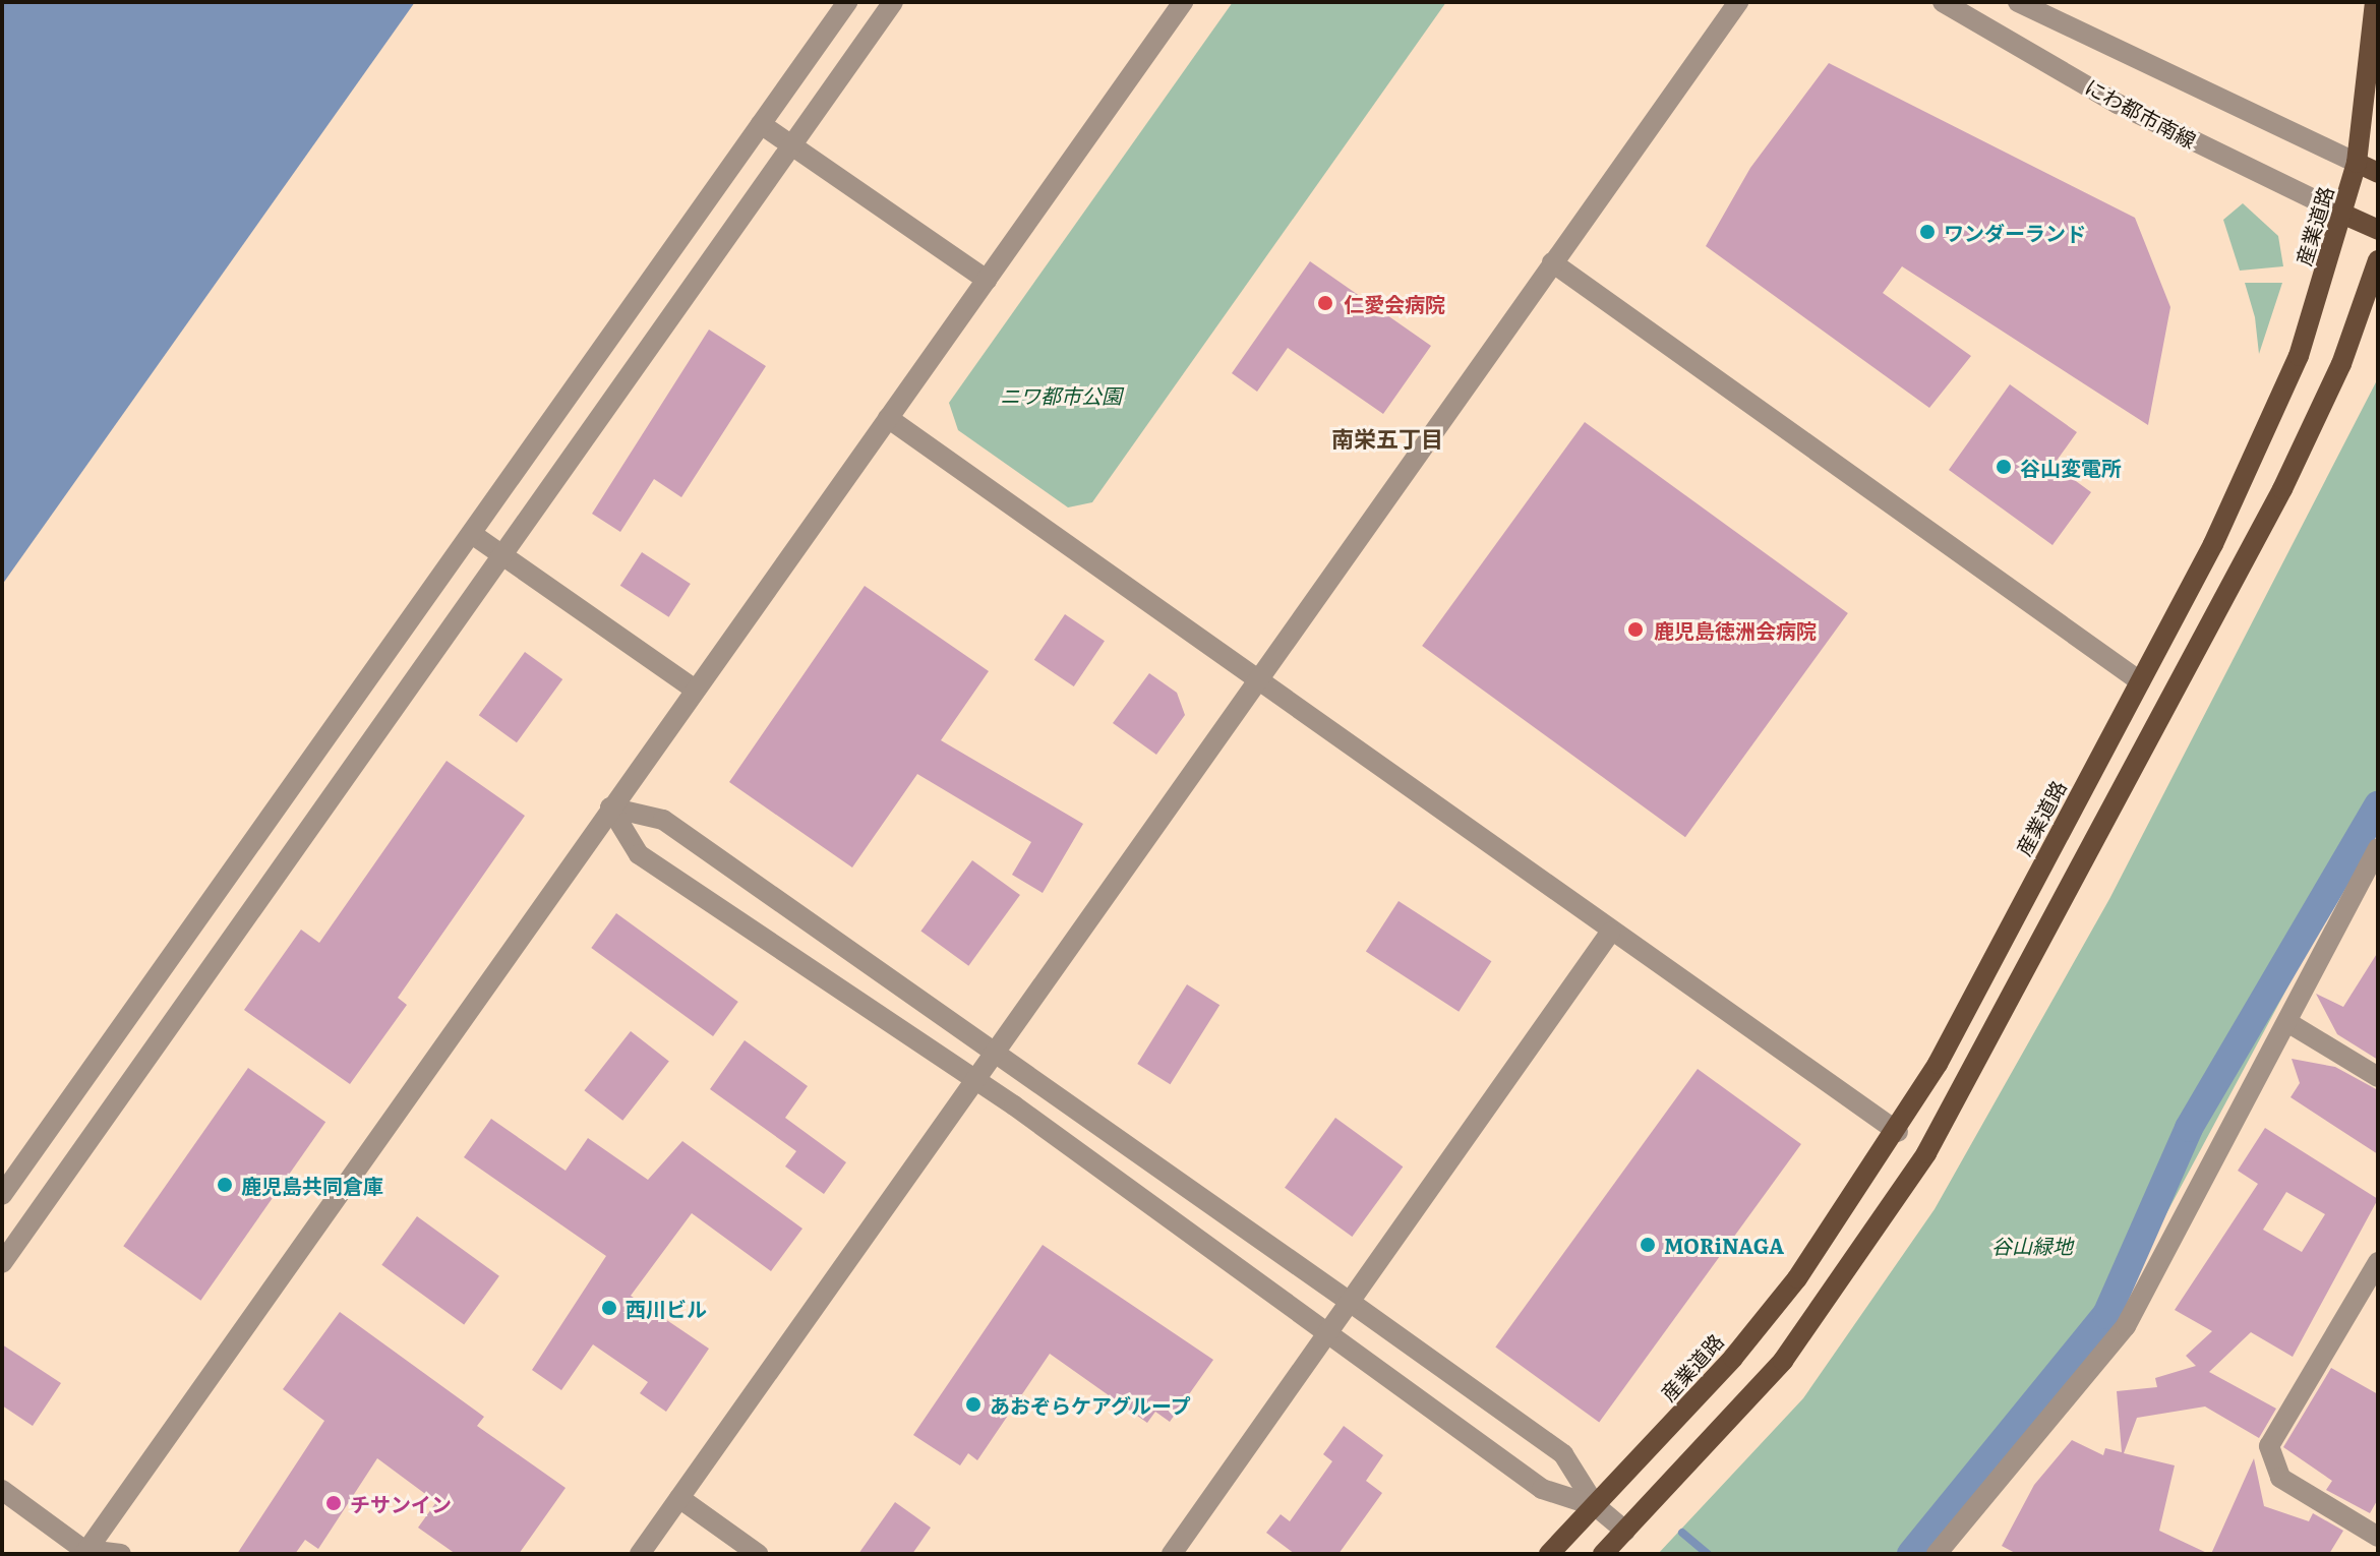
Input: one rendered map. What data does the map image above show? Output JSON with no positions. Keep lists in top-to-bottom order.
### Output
{
  "streets": {
    "main road": ["産業道路"],
    "street": ["にわ都市南線"]
  },
  "crossings": [
    ["にわ都市南線", "産業道路"]
  ],
  "districts": ["南栄五丁目"],
  "parks": ["ニワ都市公園", "谷山緑地"],
  "places": [
    "ワンダーランド",
    "仁愛会病院",
    "谷山変電所",
    "鹿児島徳洲会病院",
    "鹿児島共同倉庫",
    "MORiNAGA",
    "西川ビル",
    "あおぞらケアグループ",
    "チサンイン"
  ]
}
